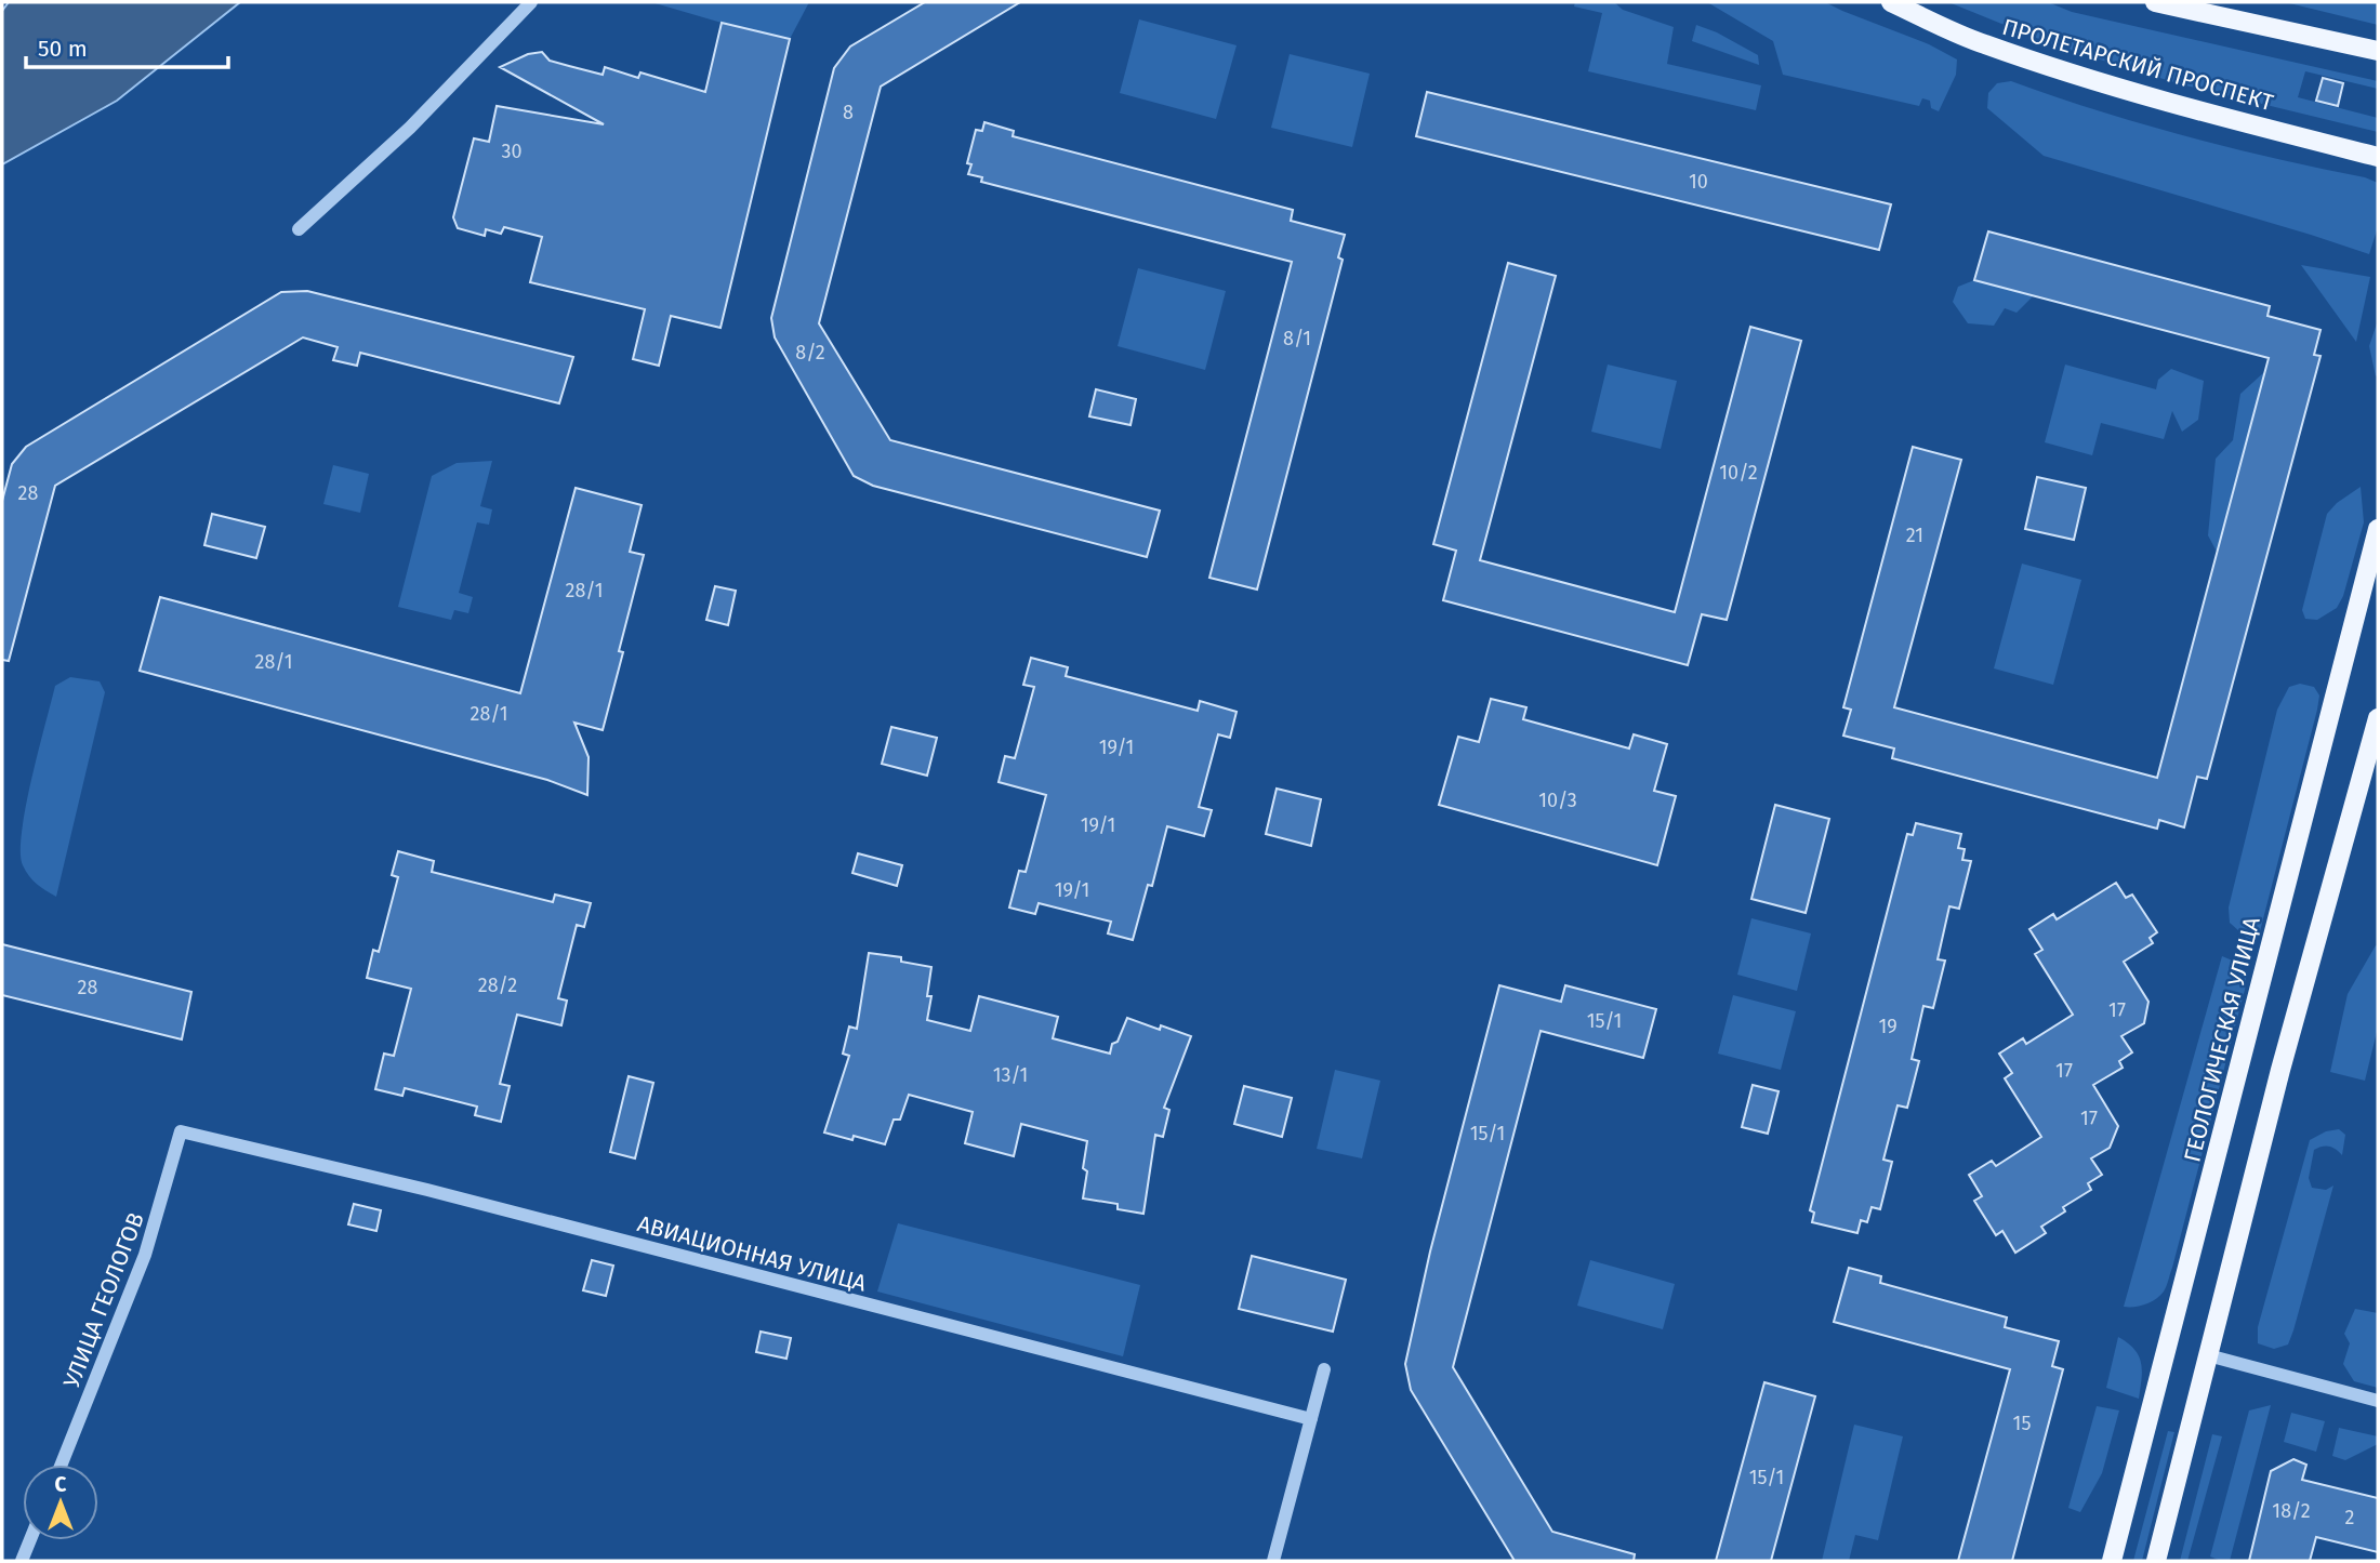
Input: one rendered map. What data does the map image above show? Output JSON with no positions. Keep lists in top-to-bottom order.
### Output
{
  "streets": {
    "main road": ["ПРОЛЕТАРСКИЙ ПРОСПЕКТ", "ГЕОЛОГИЧЕСКАЯ УЛИЦА"],
    "street": ["АВИАЦИОННАЯ УЛИЦА", "УЛИЦА ГЕОЛОГОВ"]
  },
  "crossings": [
    ["АВИАЦИОННАЯ УЛИЦА", "УЛИЦА ГЕОЛОГОВ"]
  ],
  "house_numbers": [
    "8",
    "30",
    "10",
    "8/1",
    "8/2",
    "10/2",
    "28",
    "21",
    "28/1",
    "28/1",
    "28/1",
    "19/1",
    "10/3",
    "19/1",
    "19/1",
    "28/2",
    "28",
    "17",
    "15/1",
    "19",
    "17",
    "13/1",
    "17",
    "15/1",
    "15",
    "15/1",
    "18/2",
    "2"
  ],
  "scale_bar": "50 m",
  "north": "top"
}
